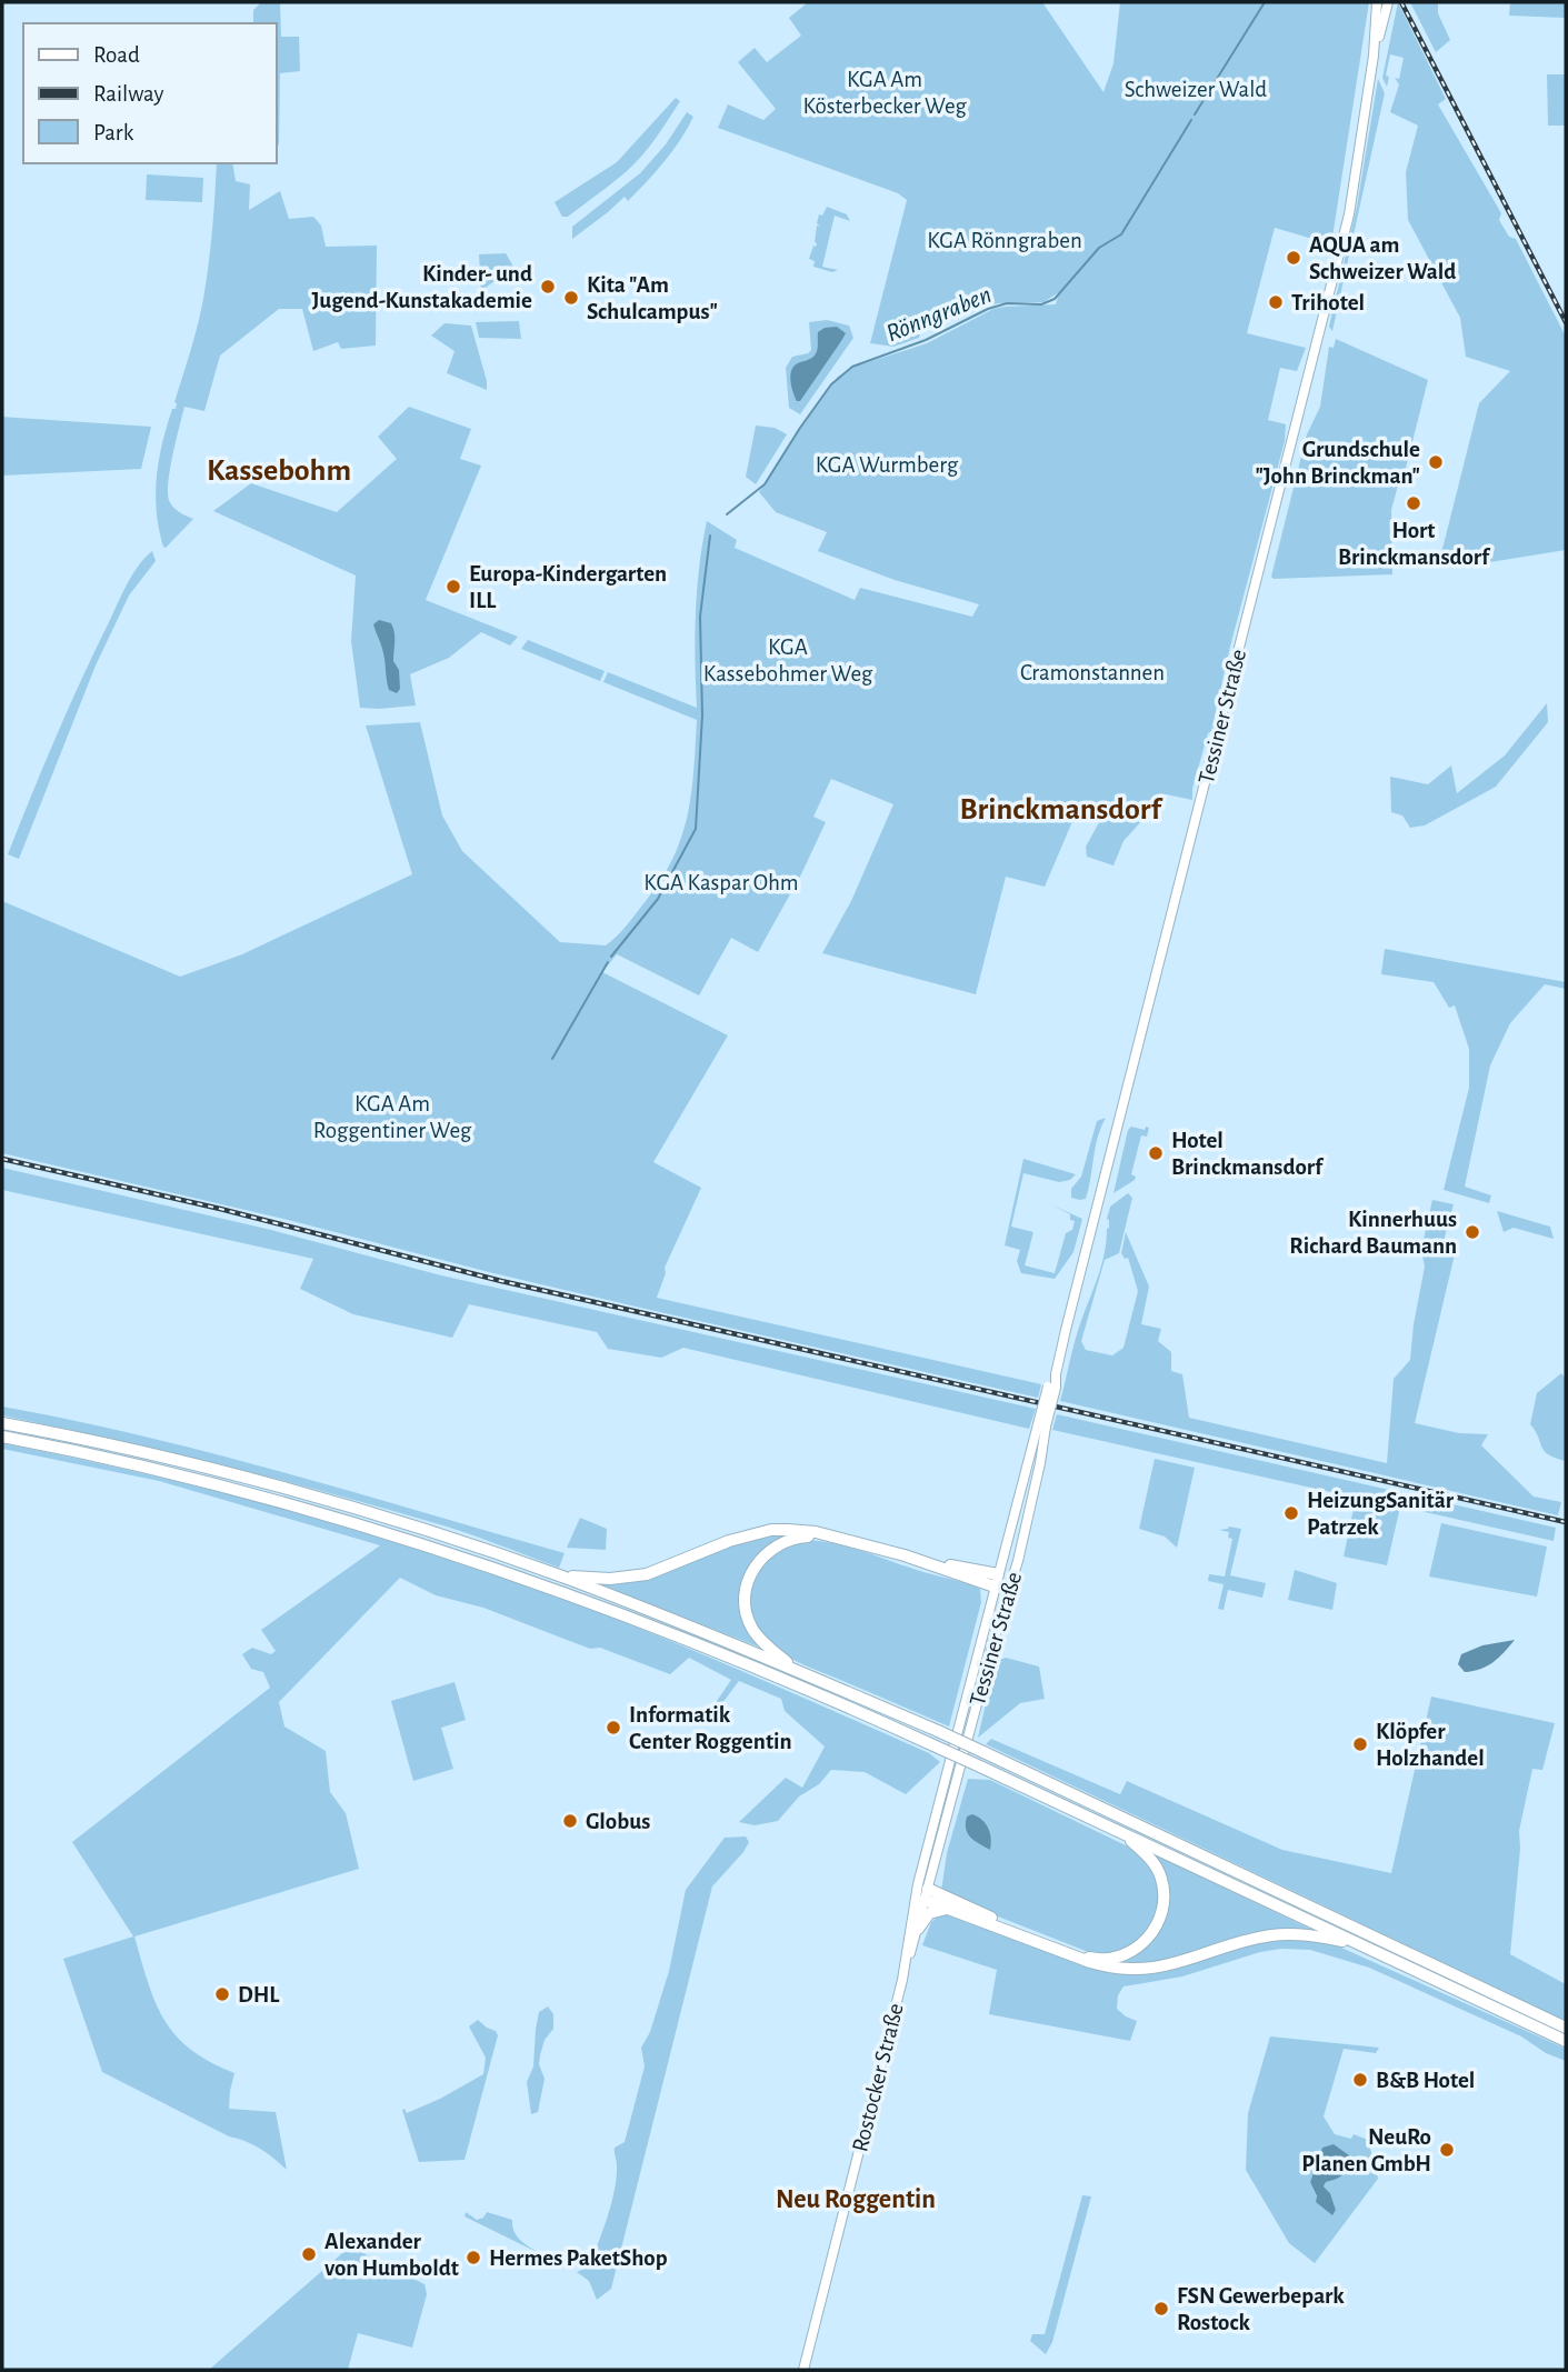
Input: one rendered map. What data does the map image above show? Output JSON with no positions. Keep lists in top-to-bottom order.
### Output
{
  "streets": {
    "main road": ["Tessiner Straße", "Rostocker Straße"]
  },
  "crossings": [
    ["Tessiner Straße", "Rostocker Straße"]
  ],
  "districts": ["Kassebohm", "Brinckmansdorf", "Neu Roggentin"],
  "water": ["Rönngraben"],
  "parks": [
    "KGA Am Kösterbecker Weg",
    "Schweizer Wald",
    "KGA Rönngraben",
    "KGA Wurmberg",
    "KGA Kassebohmer Weg",
    "Cramonstannen",
    "KGA Kaspar Ohm",
    "KGA Am Roggentiner Weg"
  ],
  "places": [
    "AQUA am Schweizer Wald",
    "Kinder- und Jugend-Kunstakademie",
    "Kita \"Am Schulcampus\"",
    "Trihotel",
    "Grundschule \"John Brinckman\"",
    "Hort Brinckmansdorf",
    "Europa-Kindergarten ILL",
    "Hotel Brinckmansdorf",
    "Kinnerhuus Richard Baumann",
    "HeizungSanitär Patrzek",
    "Informatik Center Roggentin",
    "Klöpfer Holzhandel",
    "Globus",
    "DHL",
    "B&B Hotel",
    "NeuRo Planen GmbH",
    "Alexander von Humboldt",
    "Hermes PaketShop",
    "FSN Gewerbepark Rostock"
  ],
  "legend": ["Road", "Railway", "Park"]
}
